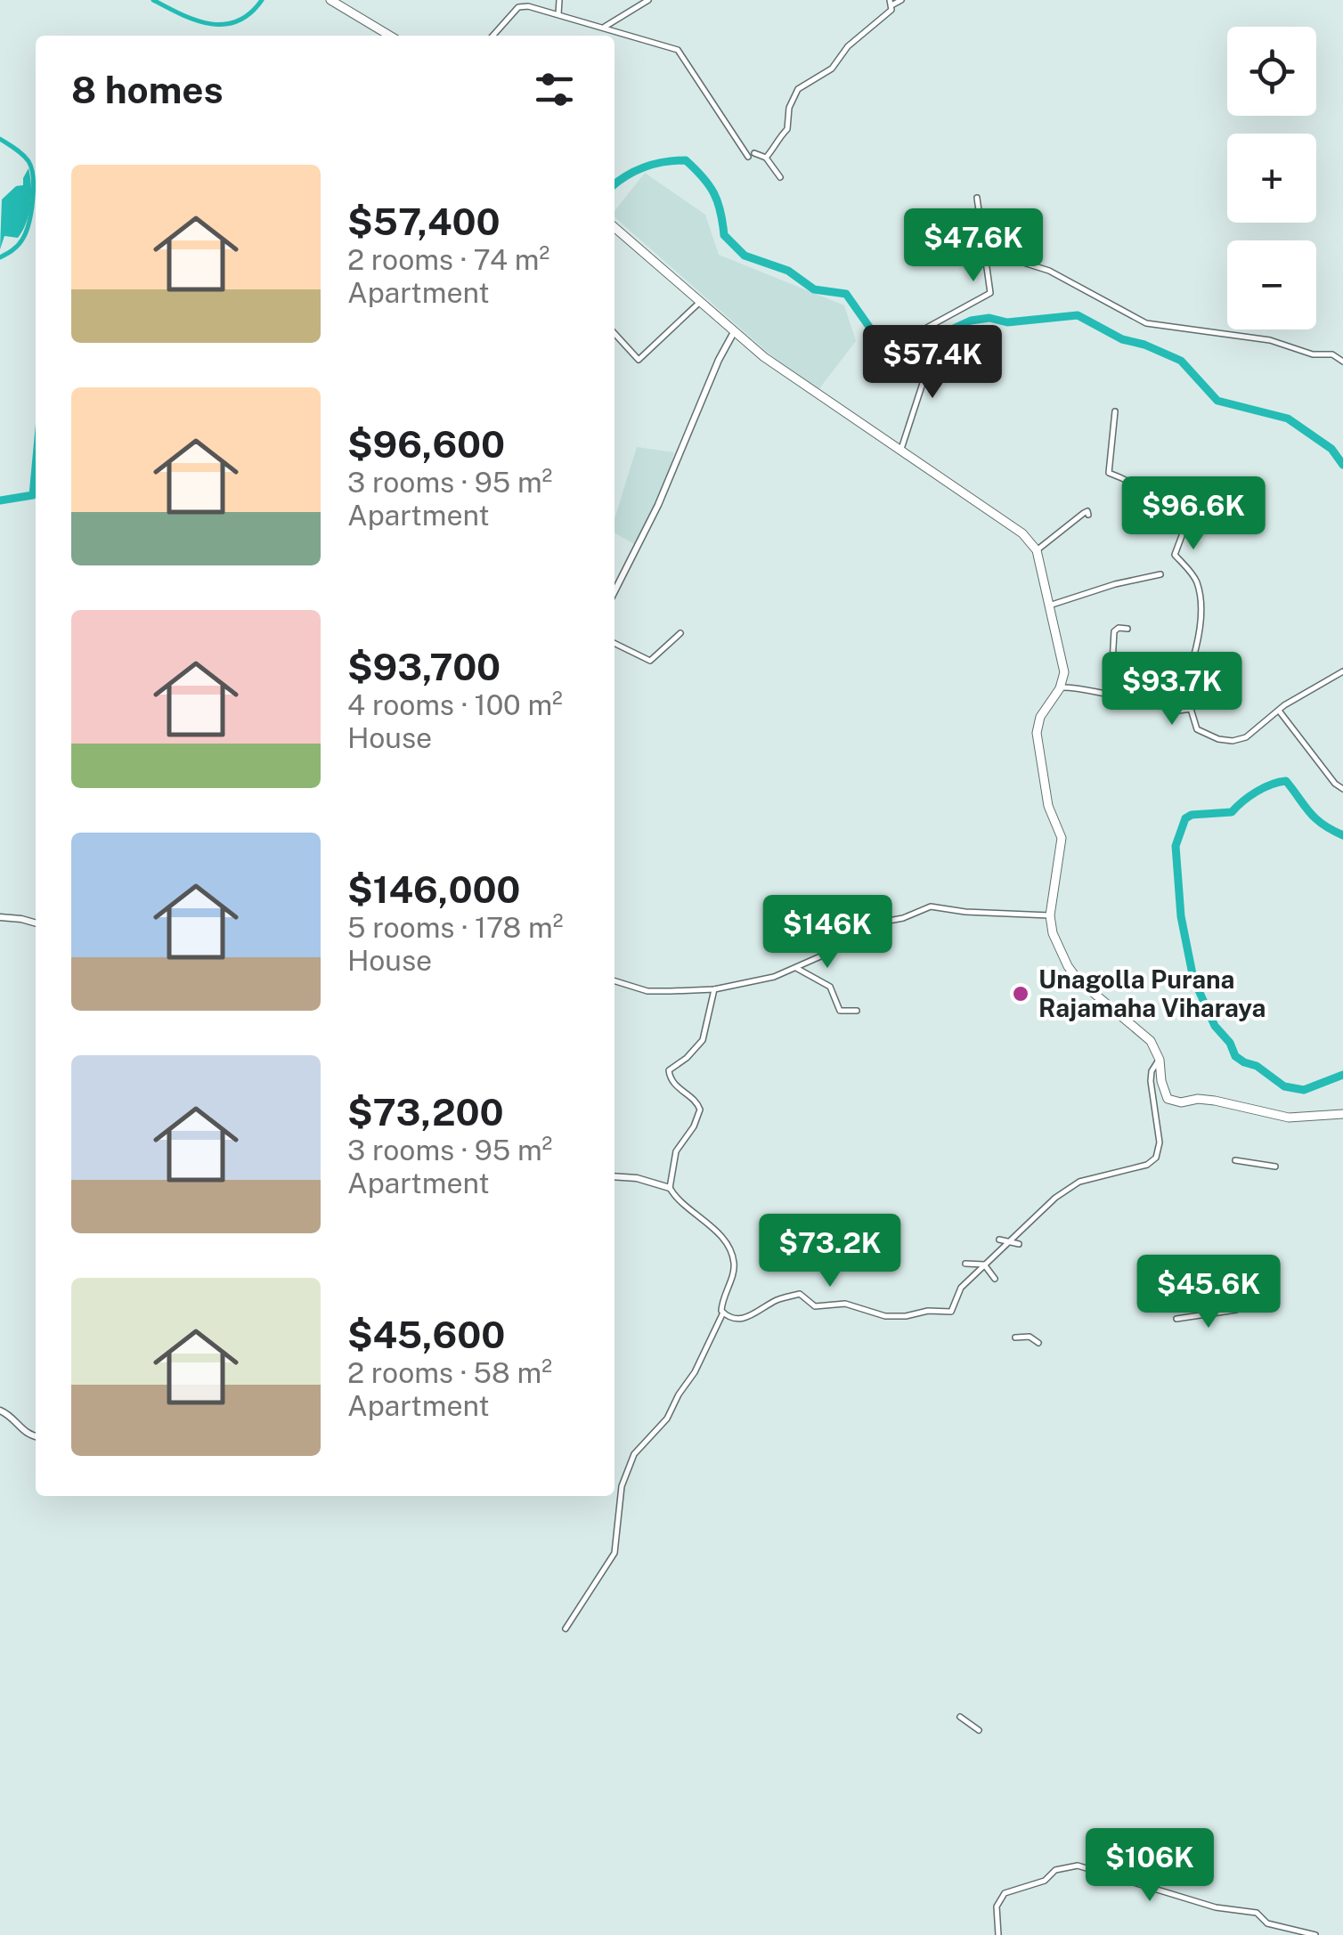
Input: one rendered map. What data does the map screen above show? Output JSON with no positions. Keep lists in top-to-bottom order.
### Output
{
  "places": ["Unagolla Purana Rajamaha Viharaya"],
  "page": {
    "map_buttons": ["+", "−"],
    "heading": "8 homes",
    "list": [
      {
        "name": "$57,400",
        "note": "2 rooms · 74 m² · Apartment"
      },
      {
        "name": "$96,600",
        "note": "3 rooms · 95 m² · Apartment"
      },
      {
        "name": "$93,700",
        "note": "4 rooms · 100 m² · House"
      },
      {
        "name": "$146,000",
        "note": "5 rooms · 178 m² · House"
      },
      {
        "name": "$73,200",
        "note": "3 rooms · 95 m² · Apartment"
      },
      {
        "name": "$45,600",
        "note": "2 rooms · 58 m² · Apartment"
      }
    ],
    "price": [
      "$47.6K",
      "$57.4K",
      "$96.6K",
      "$93.7K",
      "$146K",
      "$73.2K",
      "$45.6K",
      "$106K"
    ]
  }
}
